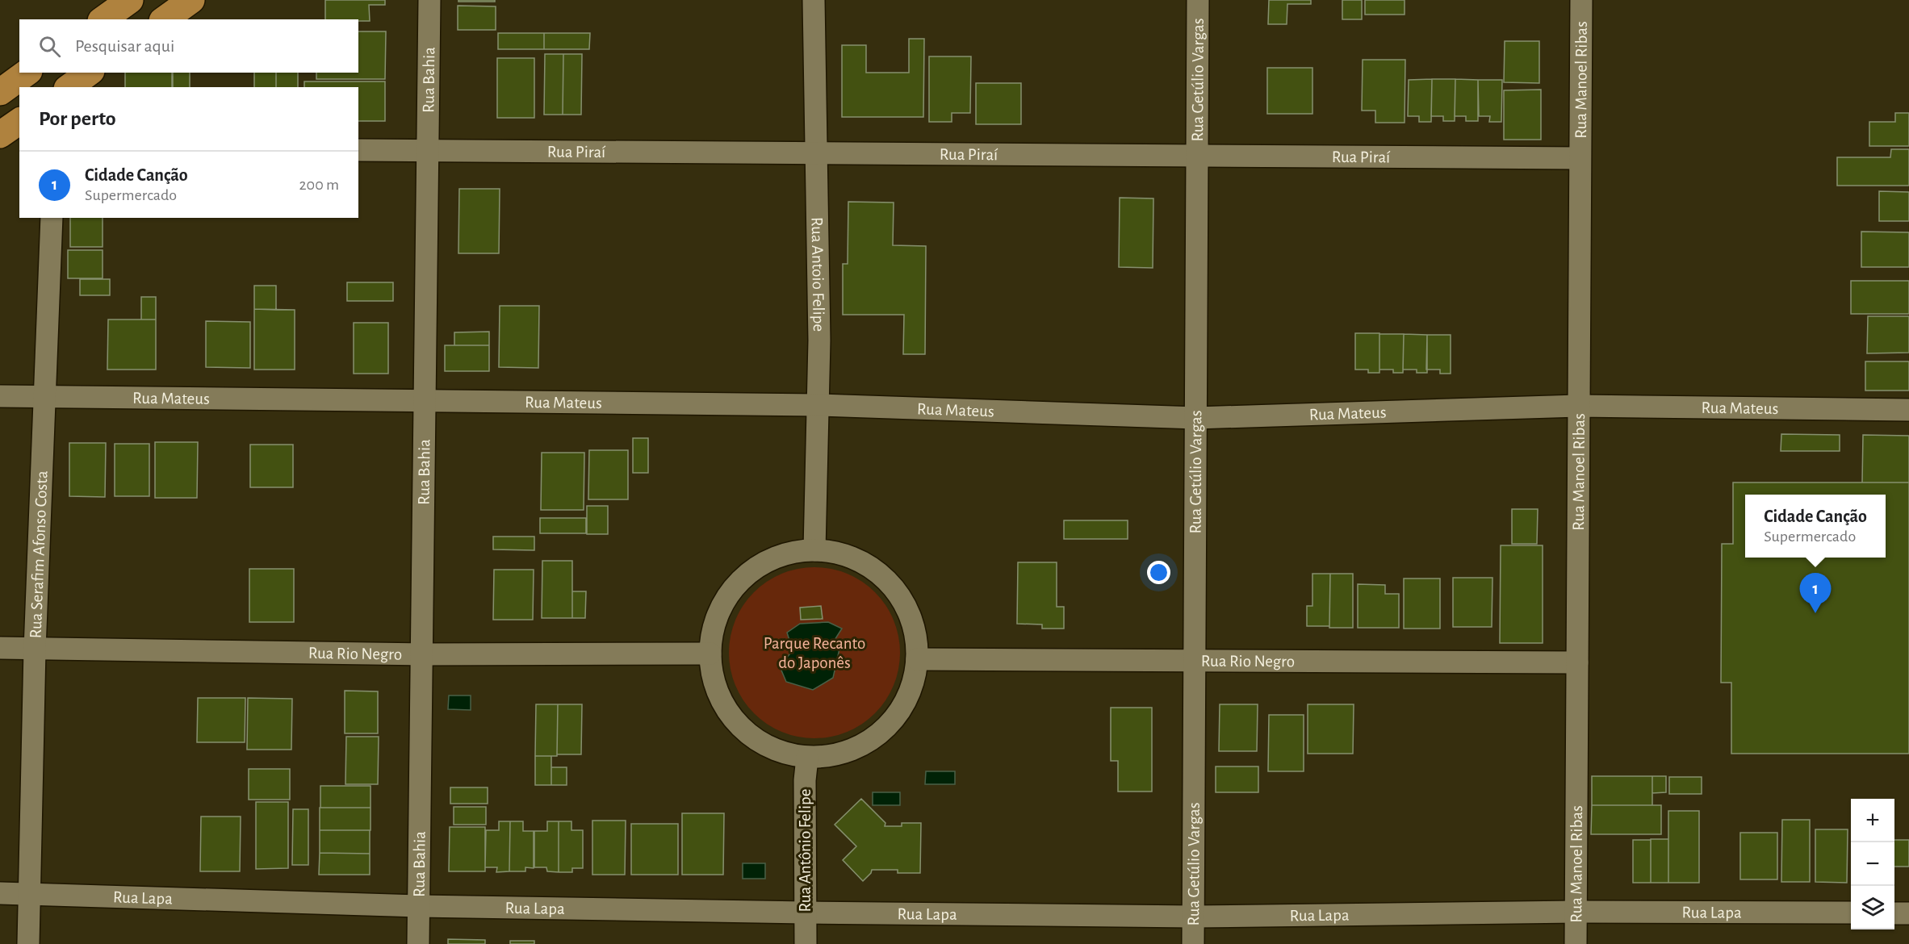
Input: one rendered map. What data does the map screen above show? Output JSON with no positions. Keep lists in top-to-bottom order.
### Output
{
  "streets": {
    "street": [
      "Rua Bahia",
      "Rua Getúlio Vargas",
      "Rua Manoel Ribas",
      "Rua Piraí",
      "Rua Antoio Felipe",
      "Rua Mateus",
      "Rua Serafim Afonso Costa",
      "Rua Rio Negro",
      "Rua Antônio Felipe",
      "Rua Lapa"
    ]
  },
  "crossings": [
    ["Rua Bahia", "Rua Piraí"],
    ["Rua Bahia", "Rua Mateus"],
    ["Rua Bahia", "Rua Rio Negro"],
    ["Rua Bahia", "Rua Lapa"],
    ["Rua Getúlio Vargas", "Rua Piraí"],
    ["Rua Getúlio Vargas", "Rua Mateus"],
    ["Rua Getúlio Vargas", "Rua Rio Negro"],
    ["Rua Getúlio Vargas", "Rua Lapa"],
    ["Rua Manoel Ribas", "Rua Piraí"],
    ["Rua Manoel Ribas", "Rua Mateus"],
    ["Rua Manoel Ribas", "Rua Rio Negro"],
    ["Rua Manoel Ribas", "Rua Lapa"],
    ["Rua Piraí", "Rua Antoio Felipe"],
    ["Rua Antoio Felipe", "Rua Mateus"],
    ["Rua Mateus", "Rua Serafim Afonso Costa"],
    ["Rua Serafim Afonso Costa", "Rua Rio Negro"],
    ["Rua Serafim Afonso Costa", "Rua Lapa"],
    ["Rua Antônio Felipe", "Rua Lapa"]
  ],
  "parks": ["Parque Recanto do Japonês"],
  "page": {
    "search": "Pesquisar aqui",
    "heading": "Por perto",
    "list": [
      {
        "mark": "1",
        "name": "Cidade Canção",
        "note": "Supermercado",
        "value": "200 m"
      }
    ],
    "popup": ["Cidade Canção", "Supermercado"],
    "pins": "1",
    "map_buttons": ["+", "−"]
  }
}
